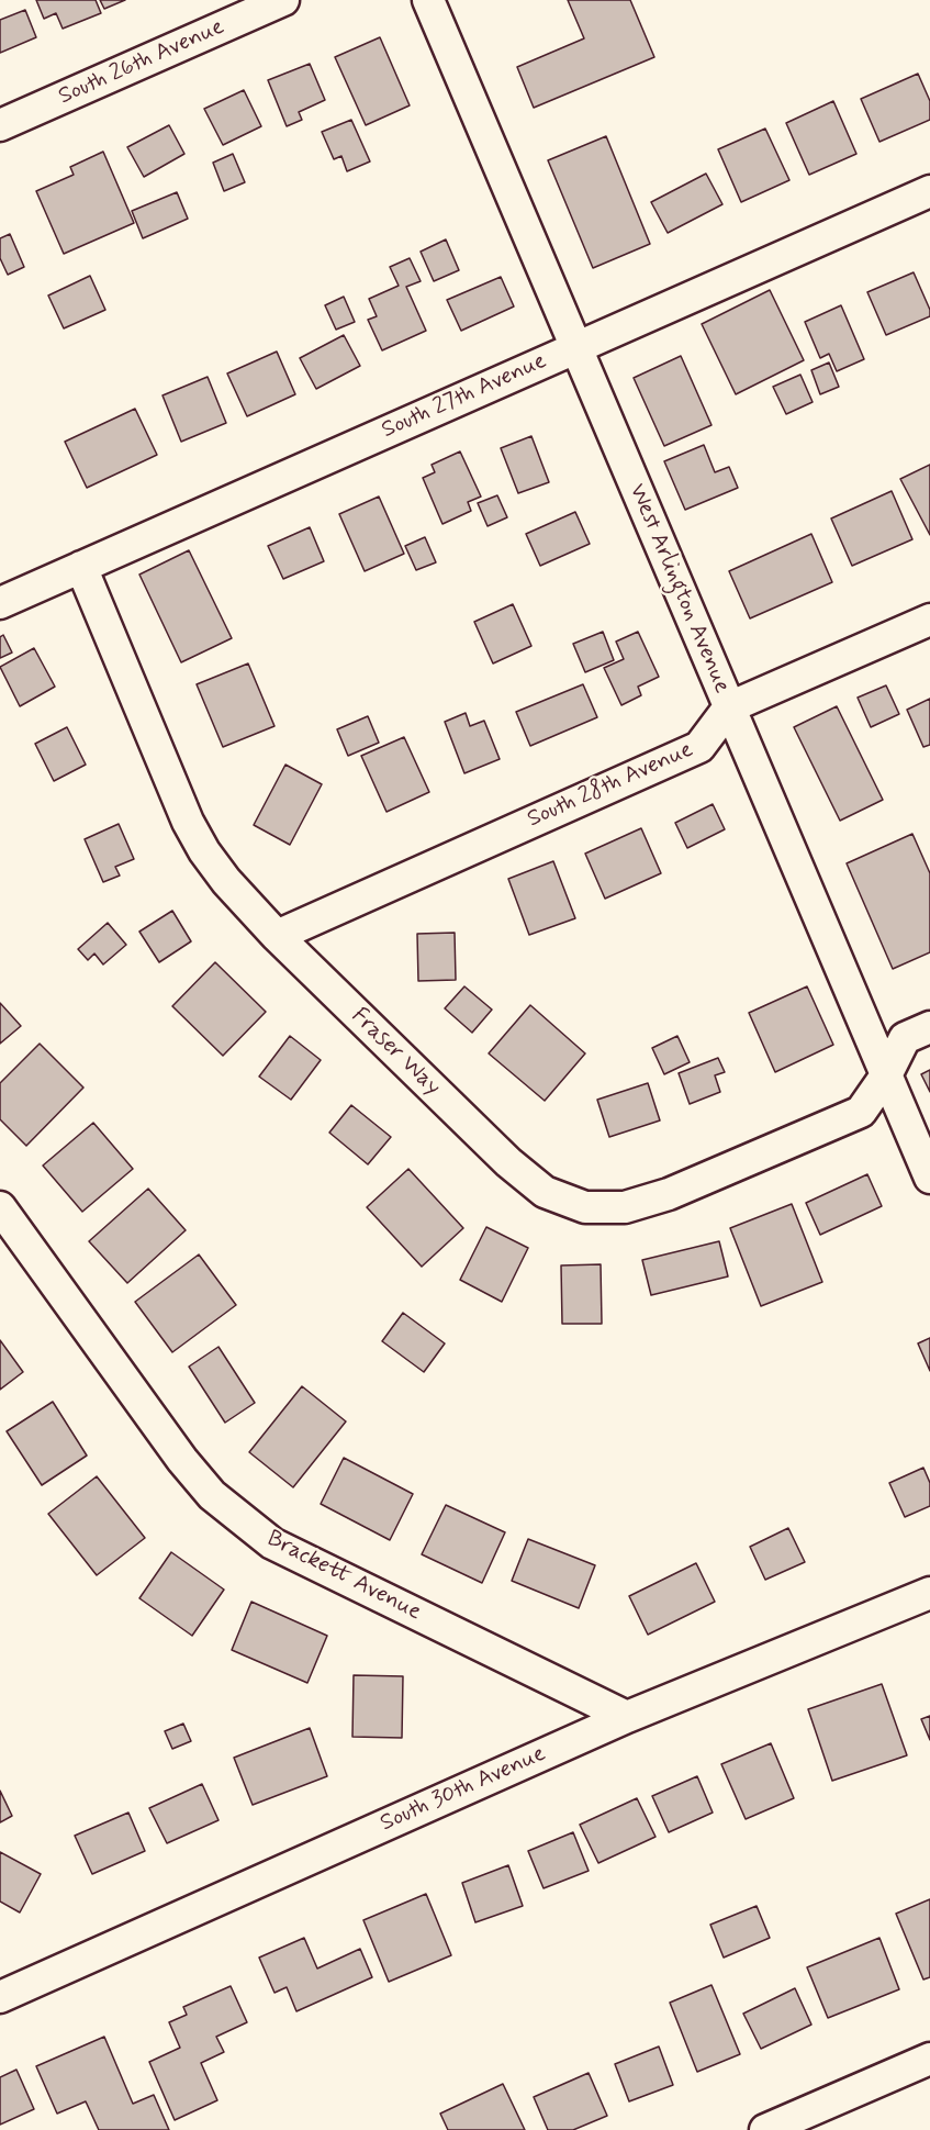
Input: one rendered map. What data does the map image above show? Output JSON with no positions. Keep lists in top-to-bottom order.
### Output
{
  "streets": {
    "street": [
      "South 26th Avenue",
      "South 27th Avenue",
      "West Arlington Avenue",
      "South 28th Avenue",
      "Fraser Way",
      "Brackett Avenue",
      "South 30th Avenue"
    ]
  },
  "crossings": [
    ["South 27th Avenue", "West Arlington Avenue"],
    ["South 27th Avenue", "Fraser Way"],
    ["West Arlington Avenue", "South 28th Avenue"],
    ["West Arlington Avenue", "Fraser Way"],
    ["South 28th Avenue", "Fraser Way"],
    ["Brackett Avenue", "South 30th Avenue"]
  ]
}
